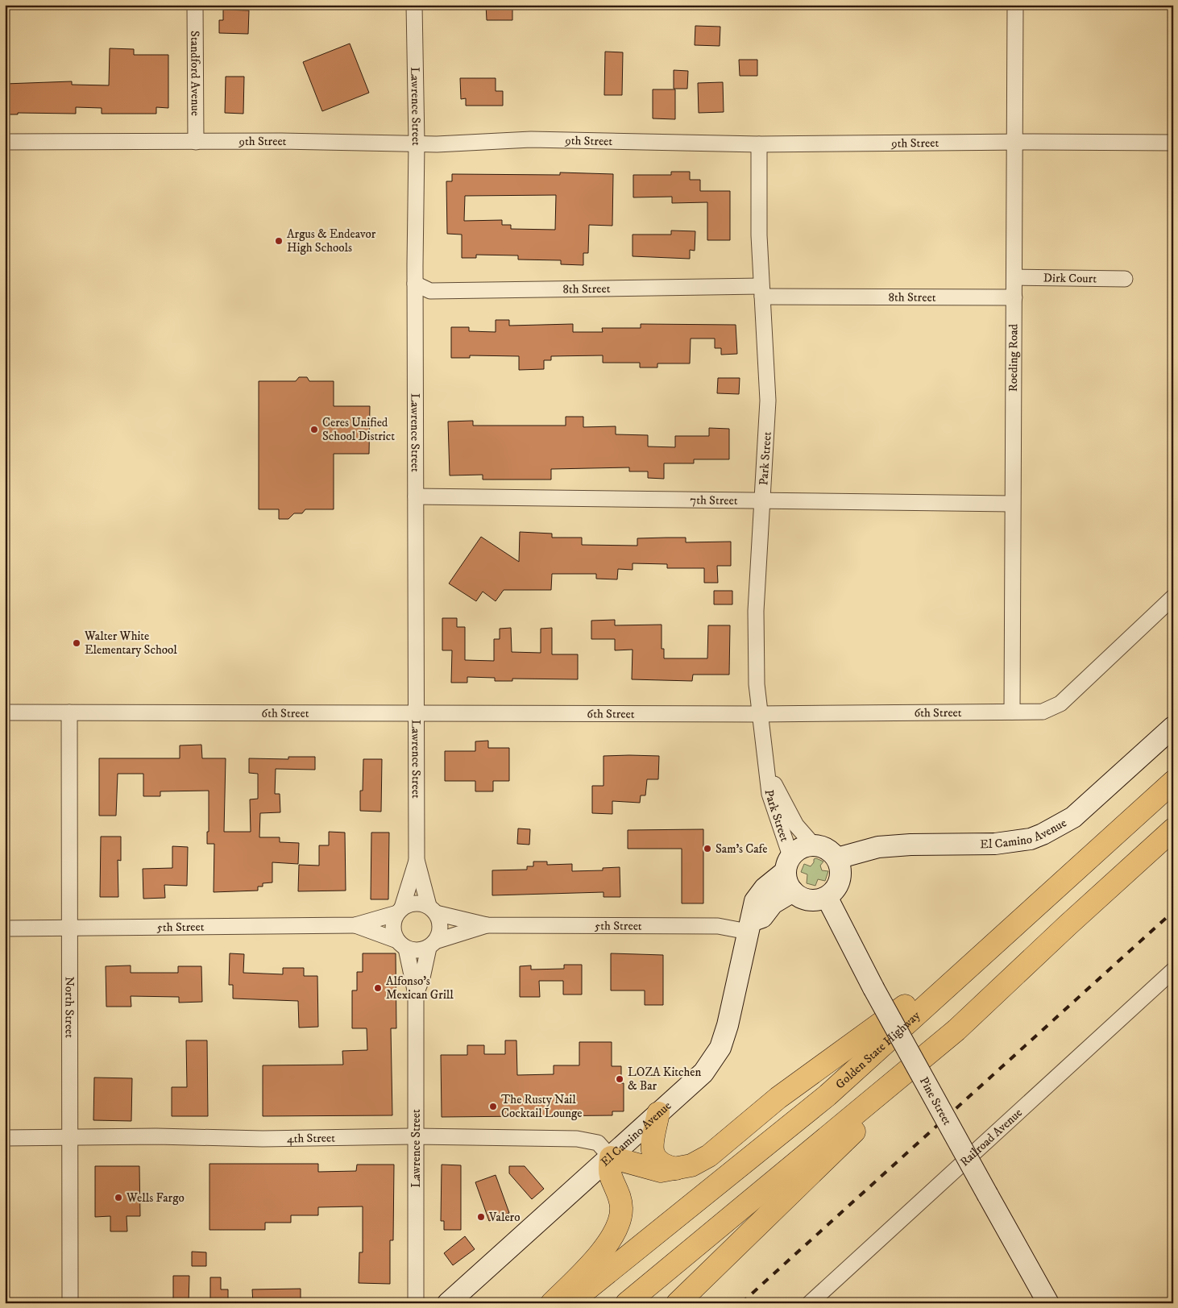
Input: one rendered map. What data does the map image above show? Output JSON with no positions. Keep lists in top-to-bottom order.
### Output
{
  "streets": {
    "highway": ["Golden State Highway"],
    "street": [
      "Standford Avenue",
      "Lawrence Street",
      "9th Street",
      "Dirk Court",
      "8th Street",
      "Roeding Road",
      "Park Street",
      "7th Street",
      "6th Street",
      "El Camino Avenue",
      "5th Street",
      "North Street",
      "Pine Street",
      "Railroad Avenue",
      "4th Street"
    ]
  },
  "crossings": [
    ["Standford Avenue", "9th Street"],
    ["Lawrence Street", "9th Street"],
    ["Lawrence Street", "8th Street"],
    ["Lawrence Street", "7th Street"],
    ["Lawrence Street", "6th Street"],
    ["Lawrence Street", "5th Street"],
    ["Lawrence Street", "4th Street"],
    ["9th Street", "Roeding Road"],
    ["9th Street", "Park Street"],
    ["Dirk Court", "Roeding Road"],
    ["8th Street", "Roeding Road"],
    ["8th Street", "Park Street"],
    ["Roeding Road", "7th Street"],
    ["Roeding Road", "6th Street"],
    ["Park Street", "7th Street"],
    ["Park Street", "6th Street"],
    ["Park Street", "El Camino Avenue"],
    ["Park Street", "Pine Street"],
    ["6th Street", "North Street"],
    ["El Camino Avenue", "5th Street"],
    ["El Camino Avenue", "Pine Street"],
    ["El Camino Avenue", "4th Street"],
    ["5th Street", "North Street"],
    ["North Street", "4th Street"]
  ],
  "places": [
    "Argus & Endeavor High Schools",
    "Ceres Unified School District",
    "Walter White Elementary School",
    "Sam's Cafe",
    "Alfonso's Mexican Grill",
    "LOZA Kitchen & Bar",
    "The Rusty Nail Cocktail Lounge",
    "Wells Fargo",
    "Valero"
  ]
}
